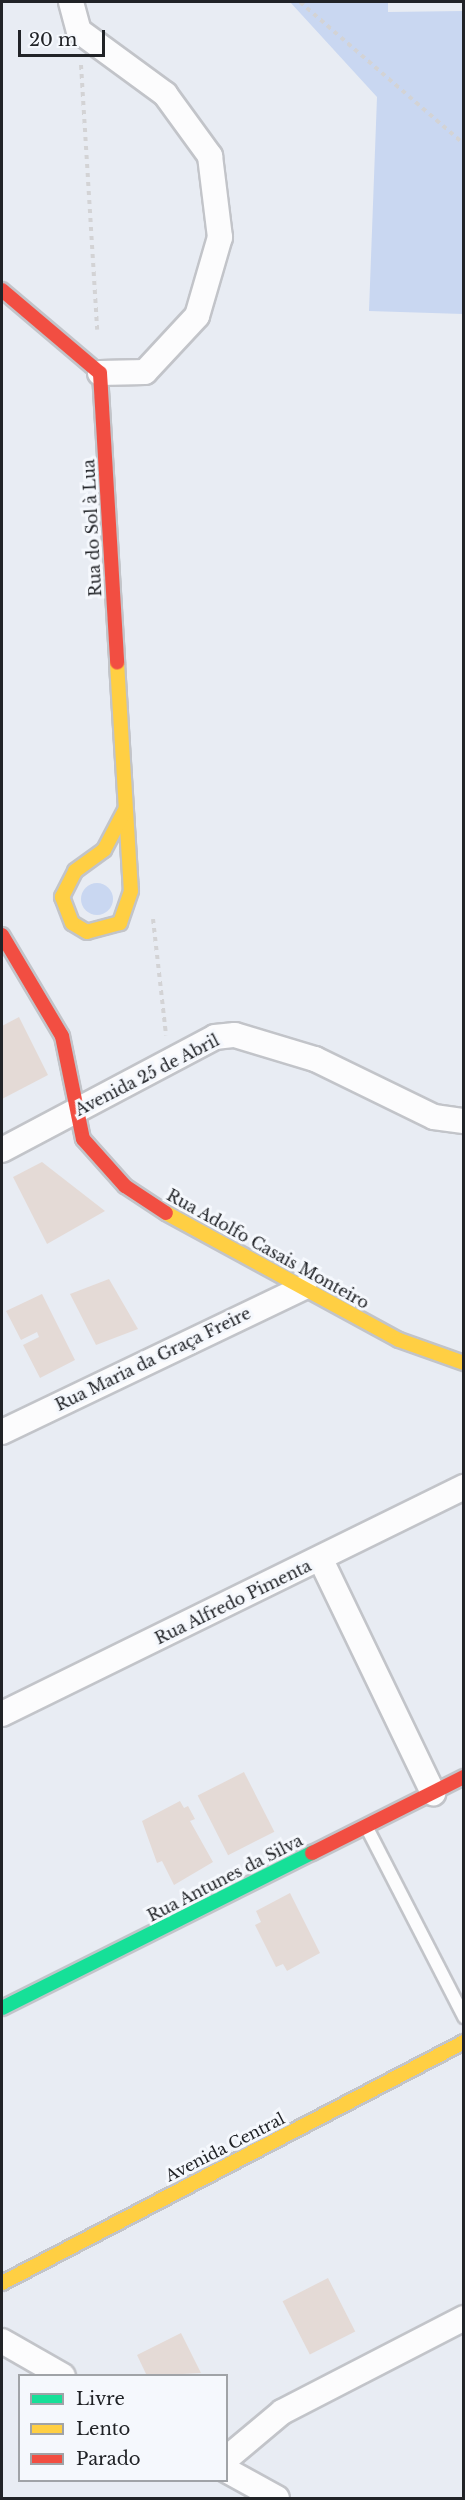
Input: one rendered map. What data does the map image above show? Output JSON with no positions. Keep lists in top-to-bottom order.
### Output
{
  "streets": {
    "street": [
      "Rua do Sol à Lua",
      "Avenida 25 de Abril",
      "Rua Adolfo Casais Monteiro",
      "Rua Maria da Graça Freire",
      "Rua Alfredo Pimenta",
      "Rua Antunes da Silva",
      "Avenida Central"
    ]
  },
  "crossings": [
    ["Avenida 25 de Abril", "Rua Adolfo Casais Monteiro"],
    ["Rua Adolfo Casais Monteiro", "Rua Maria da Graça Freire"]
  ],
  "legend": ["Livre", "Lento", "Parado"],
  "scale_bar": "20 m"
}
